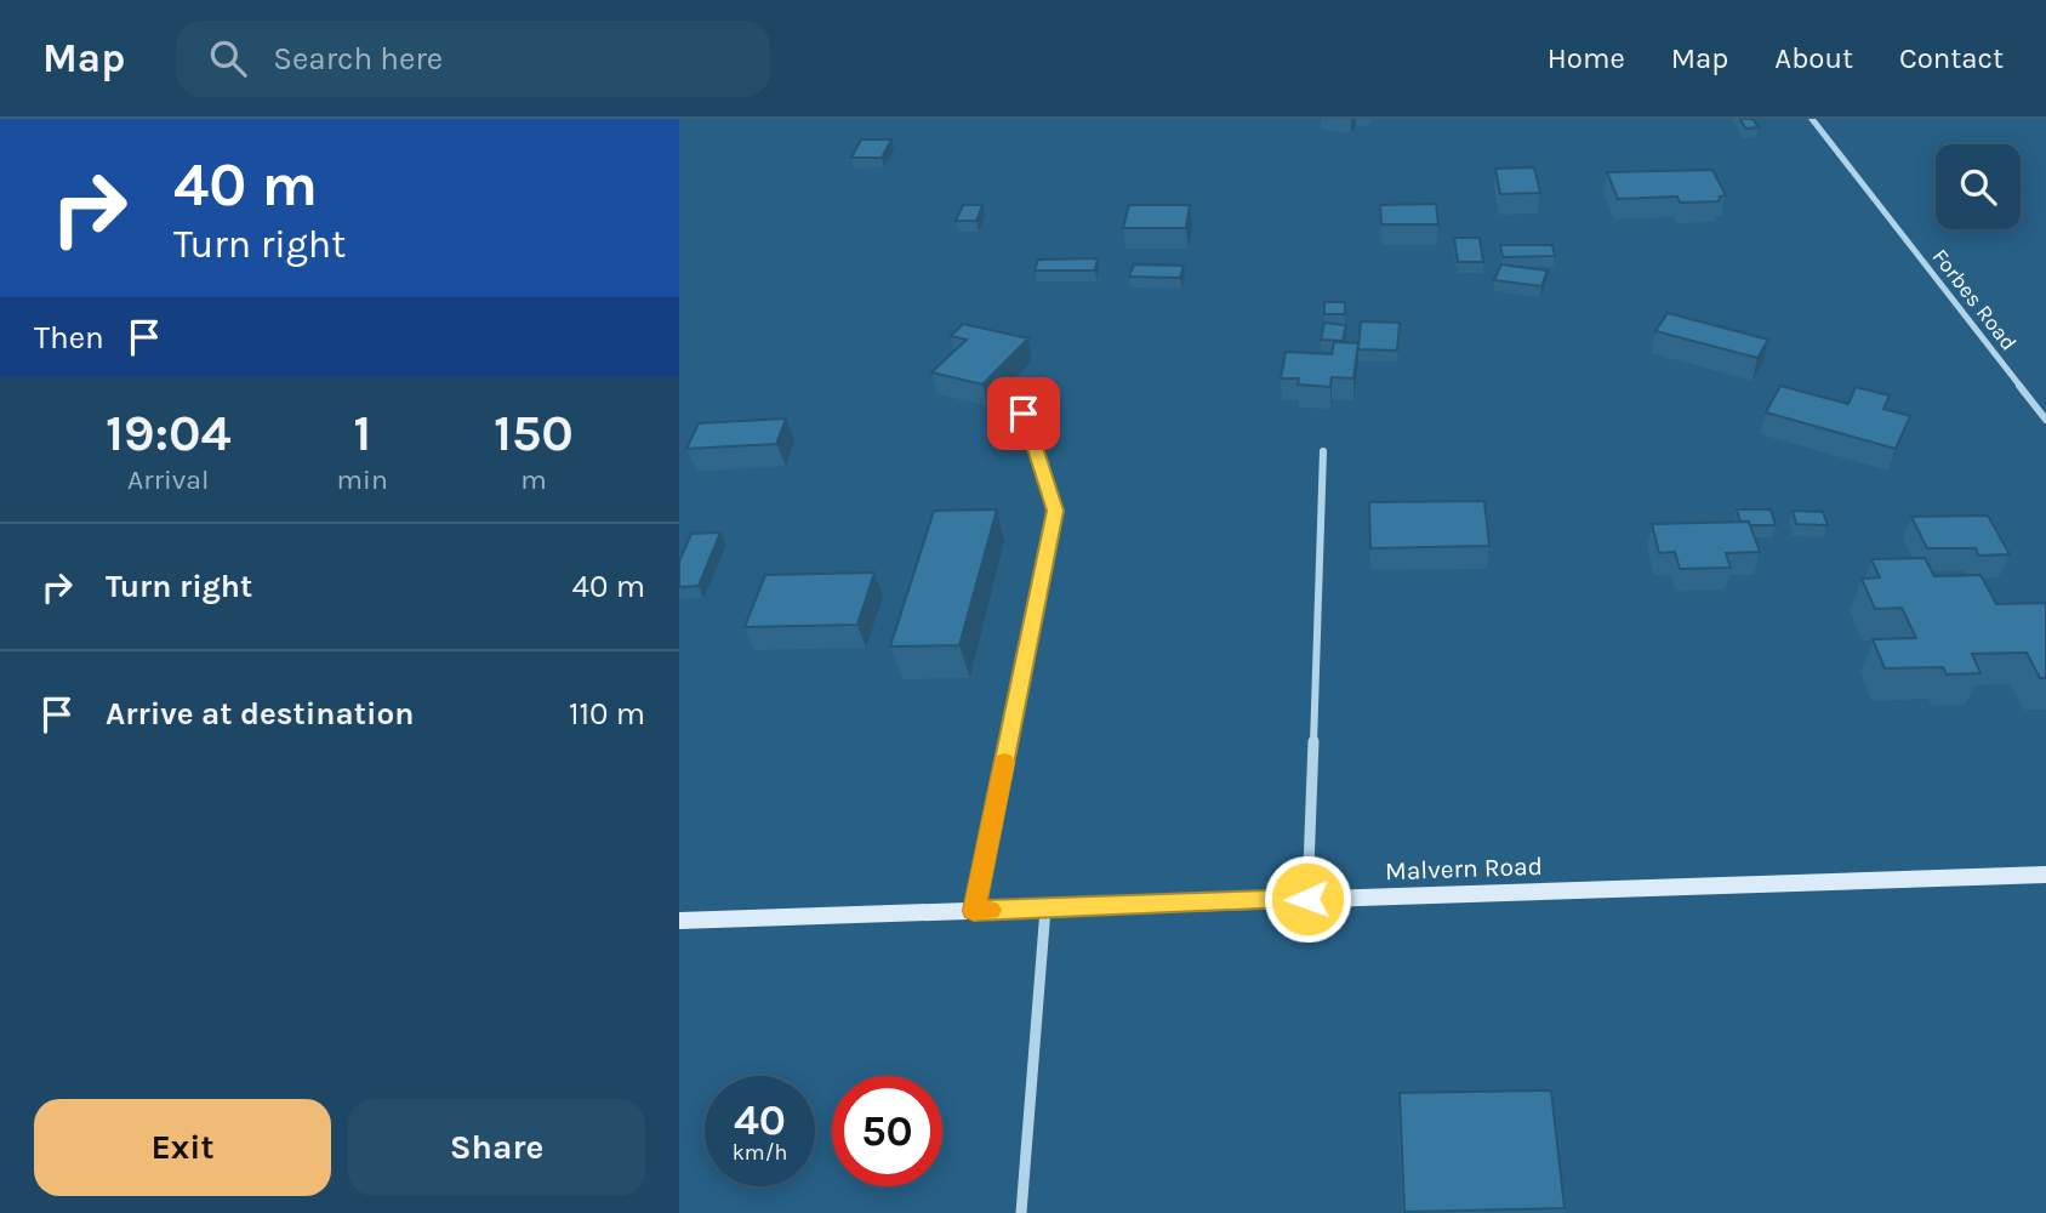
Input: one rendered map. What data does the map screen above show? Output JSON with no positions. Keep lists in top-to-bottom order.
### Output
{
  "streets": {
    "main road": ["Malvern Road"],
    "street": ["Forbes Road"]
  },
  "page": {
    "header": "Map",
    "search": "Search here",
    "nav": [
      "Home",
      "Map",
      "About",
      "Contact"
    ],
    "turn": ["40 m", "Turn right"],
    "then": "Then",
    "eta": [
      "19:04",
      "Arrival",
      "1",
      "min",
      "150",
      "m"
    ],
    "list": [
      {
        "name": "Turn right",
        "value": "40 m"
      },
      {
        "name": "Arrive at destination",
        "value": "110 m"
      }
    ],
    "speed": "40 km/h",
    "limit": "50",
    "buttons": ["Exit", "Share"]
  }
}
